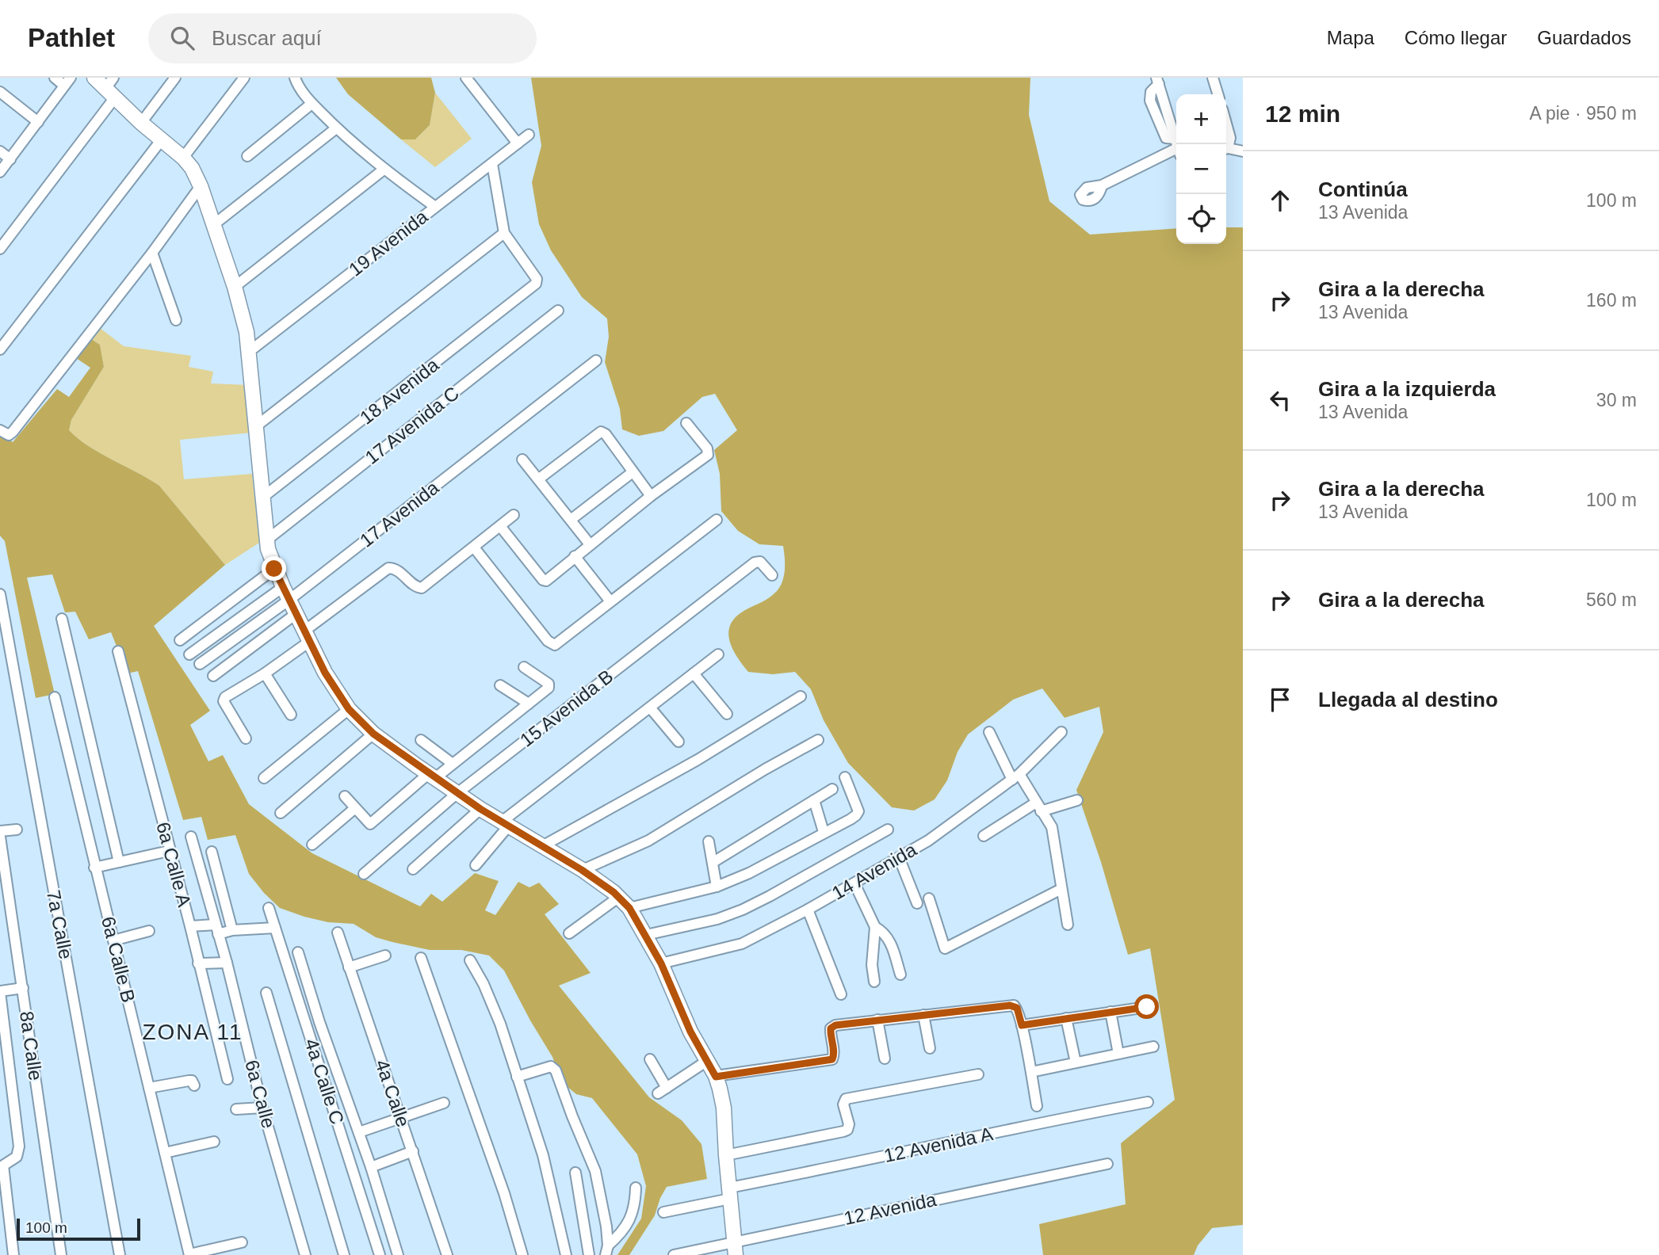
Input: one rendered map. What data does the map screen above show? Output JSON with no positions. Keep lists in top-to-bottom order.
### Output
{
  "streets": {
    "street": [
      "19 Avenida",
      "18 Avenida",
      "17 Avenida C",
      "17 Avenida",
      "15 Avenida B",
      "6a Calle A",
      "14 Avenida",
      "7a Calle",
      "6a Calle B",
      "8a Calle",
      "4a Calle C",
      "4a Calle",
      "6a Calle",
      "12 Avenida A",
      "12 Avenida"
    ]
  },
  "districts": ["ZONA 11"],
  "scale_bar": "100 m",
  "page": {
    "header": "Pathlet",
    "search": "Buscar aquí",
    "nav": ["Mapa", "Cómo llegar", "Guardados"],
    "heading": ["12 min", "A pie · 950 m"],
    "map_buttons": ["+", "−"],
    "list": [
      ["Continúa", "13 Avenida", "100 m"],
      ["Gira a la derecha", "13 Avenida", "160 m"],
      ["Gira a la izquierda", "13 Avenida", "30 m"],
      ["Gira a la derecha", "13 Avenida", "100 m"],
      ["Gira a la derecha", "560 m"],
      "Llegada al destino"
    ],
    "scale": "100 m"
  }
}
